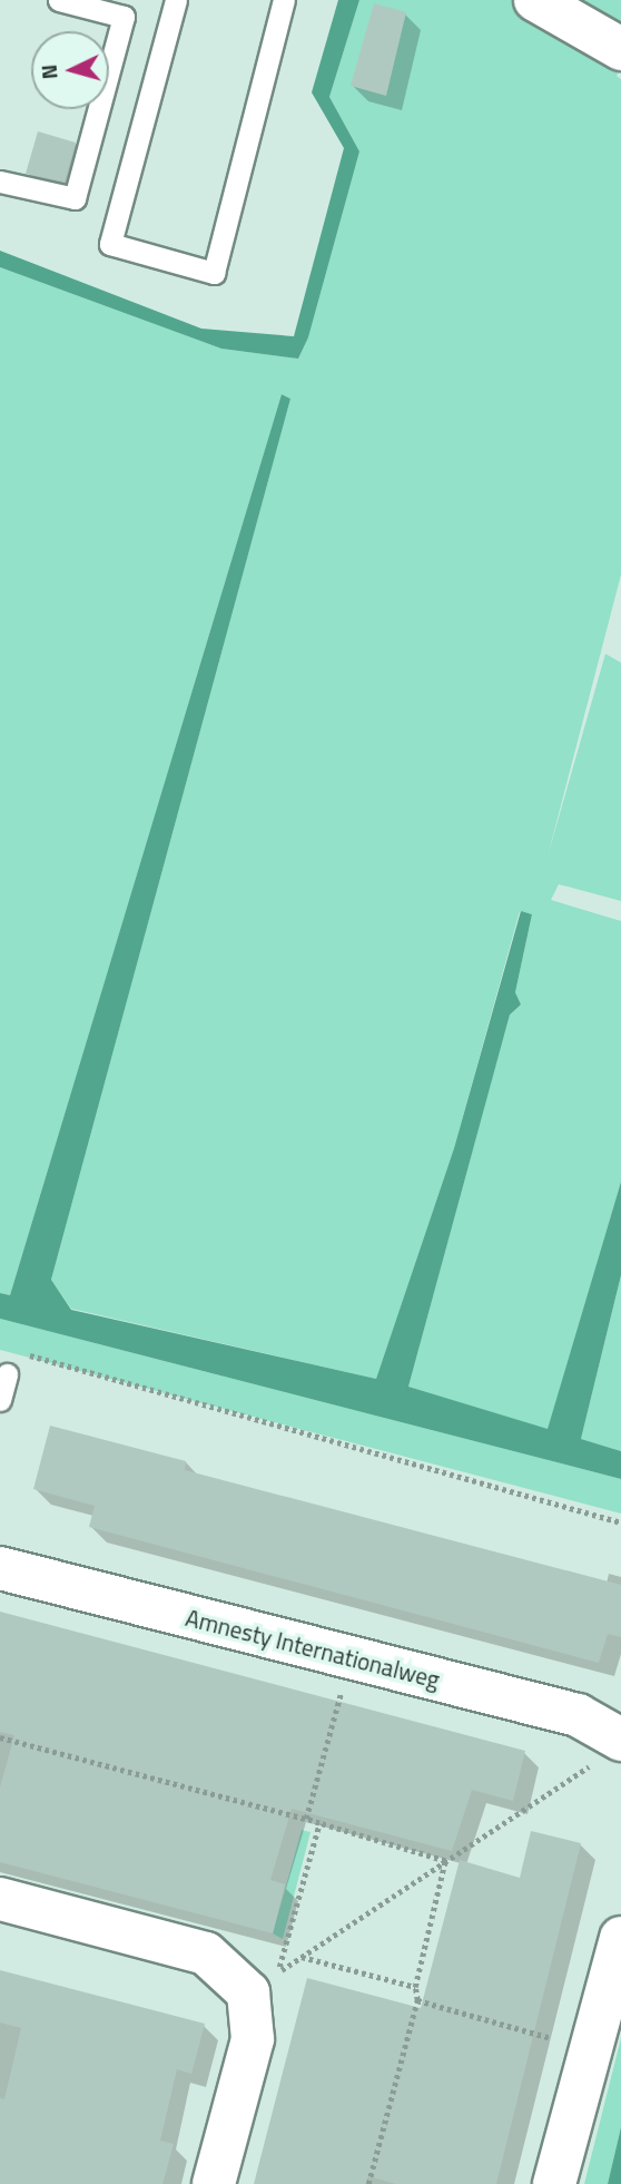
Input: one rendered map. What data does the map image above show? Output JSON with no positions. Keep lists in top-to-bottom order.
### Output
{
  "streets": {
    "street": ["Amnesty Internationalweg"]
  },
  "north": "left"
}
